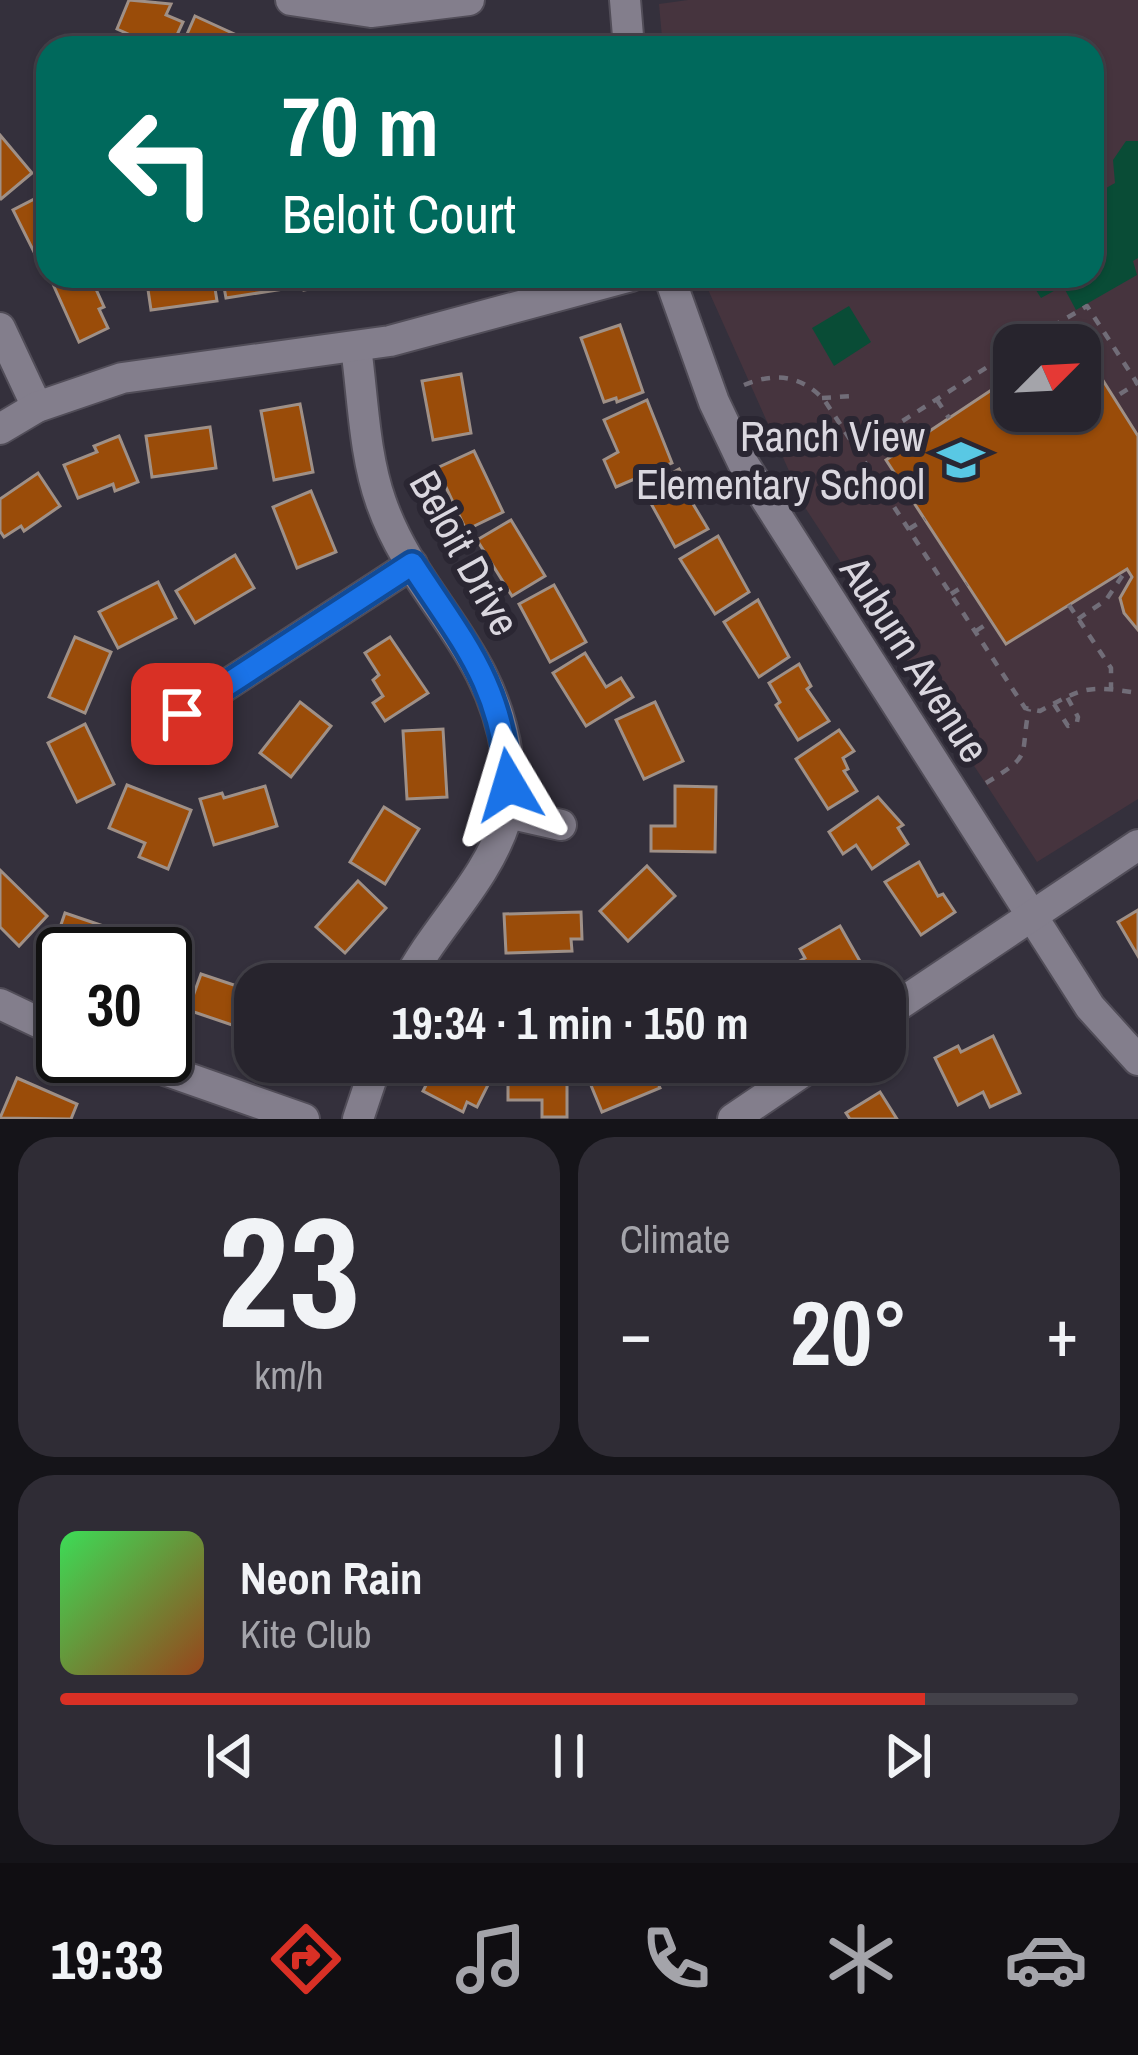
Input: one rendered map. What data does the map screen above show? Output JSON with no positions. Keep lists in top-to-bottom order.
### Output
{
  "streets": {
    "street": ["Beloit Drive", "Auburn Avenue"]
  },
  "places": {
    "school or university": ["Ranch View Elementary School"]
  },
  "north": "top right",
  "page": {
    "turn": ["70 m", "Beloit Court"],
    "limit": "30",
    "trip": "19:34 · 1 min · 150 m",
    "tile": [
      ["23", "km/h"],
      "Climate"
    ],
    "heat": ["−", "20°", "+"],
    "song": ["Neon Rain", "Kite Club"],
    "tabs": "19:33"
  }
}
